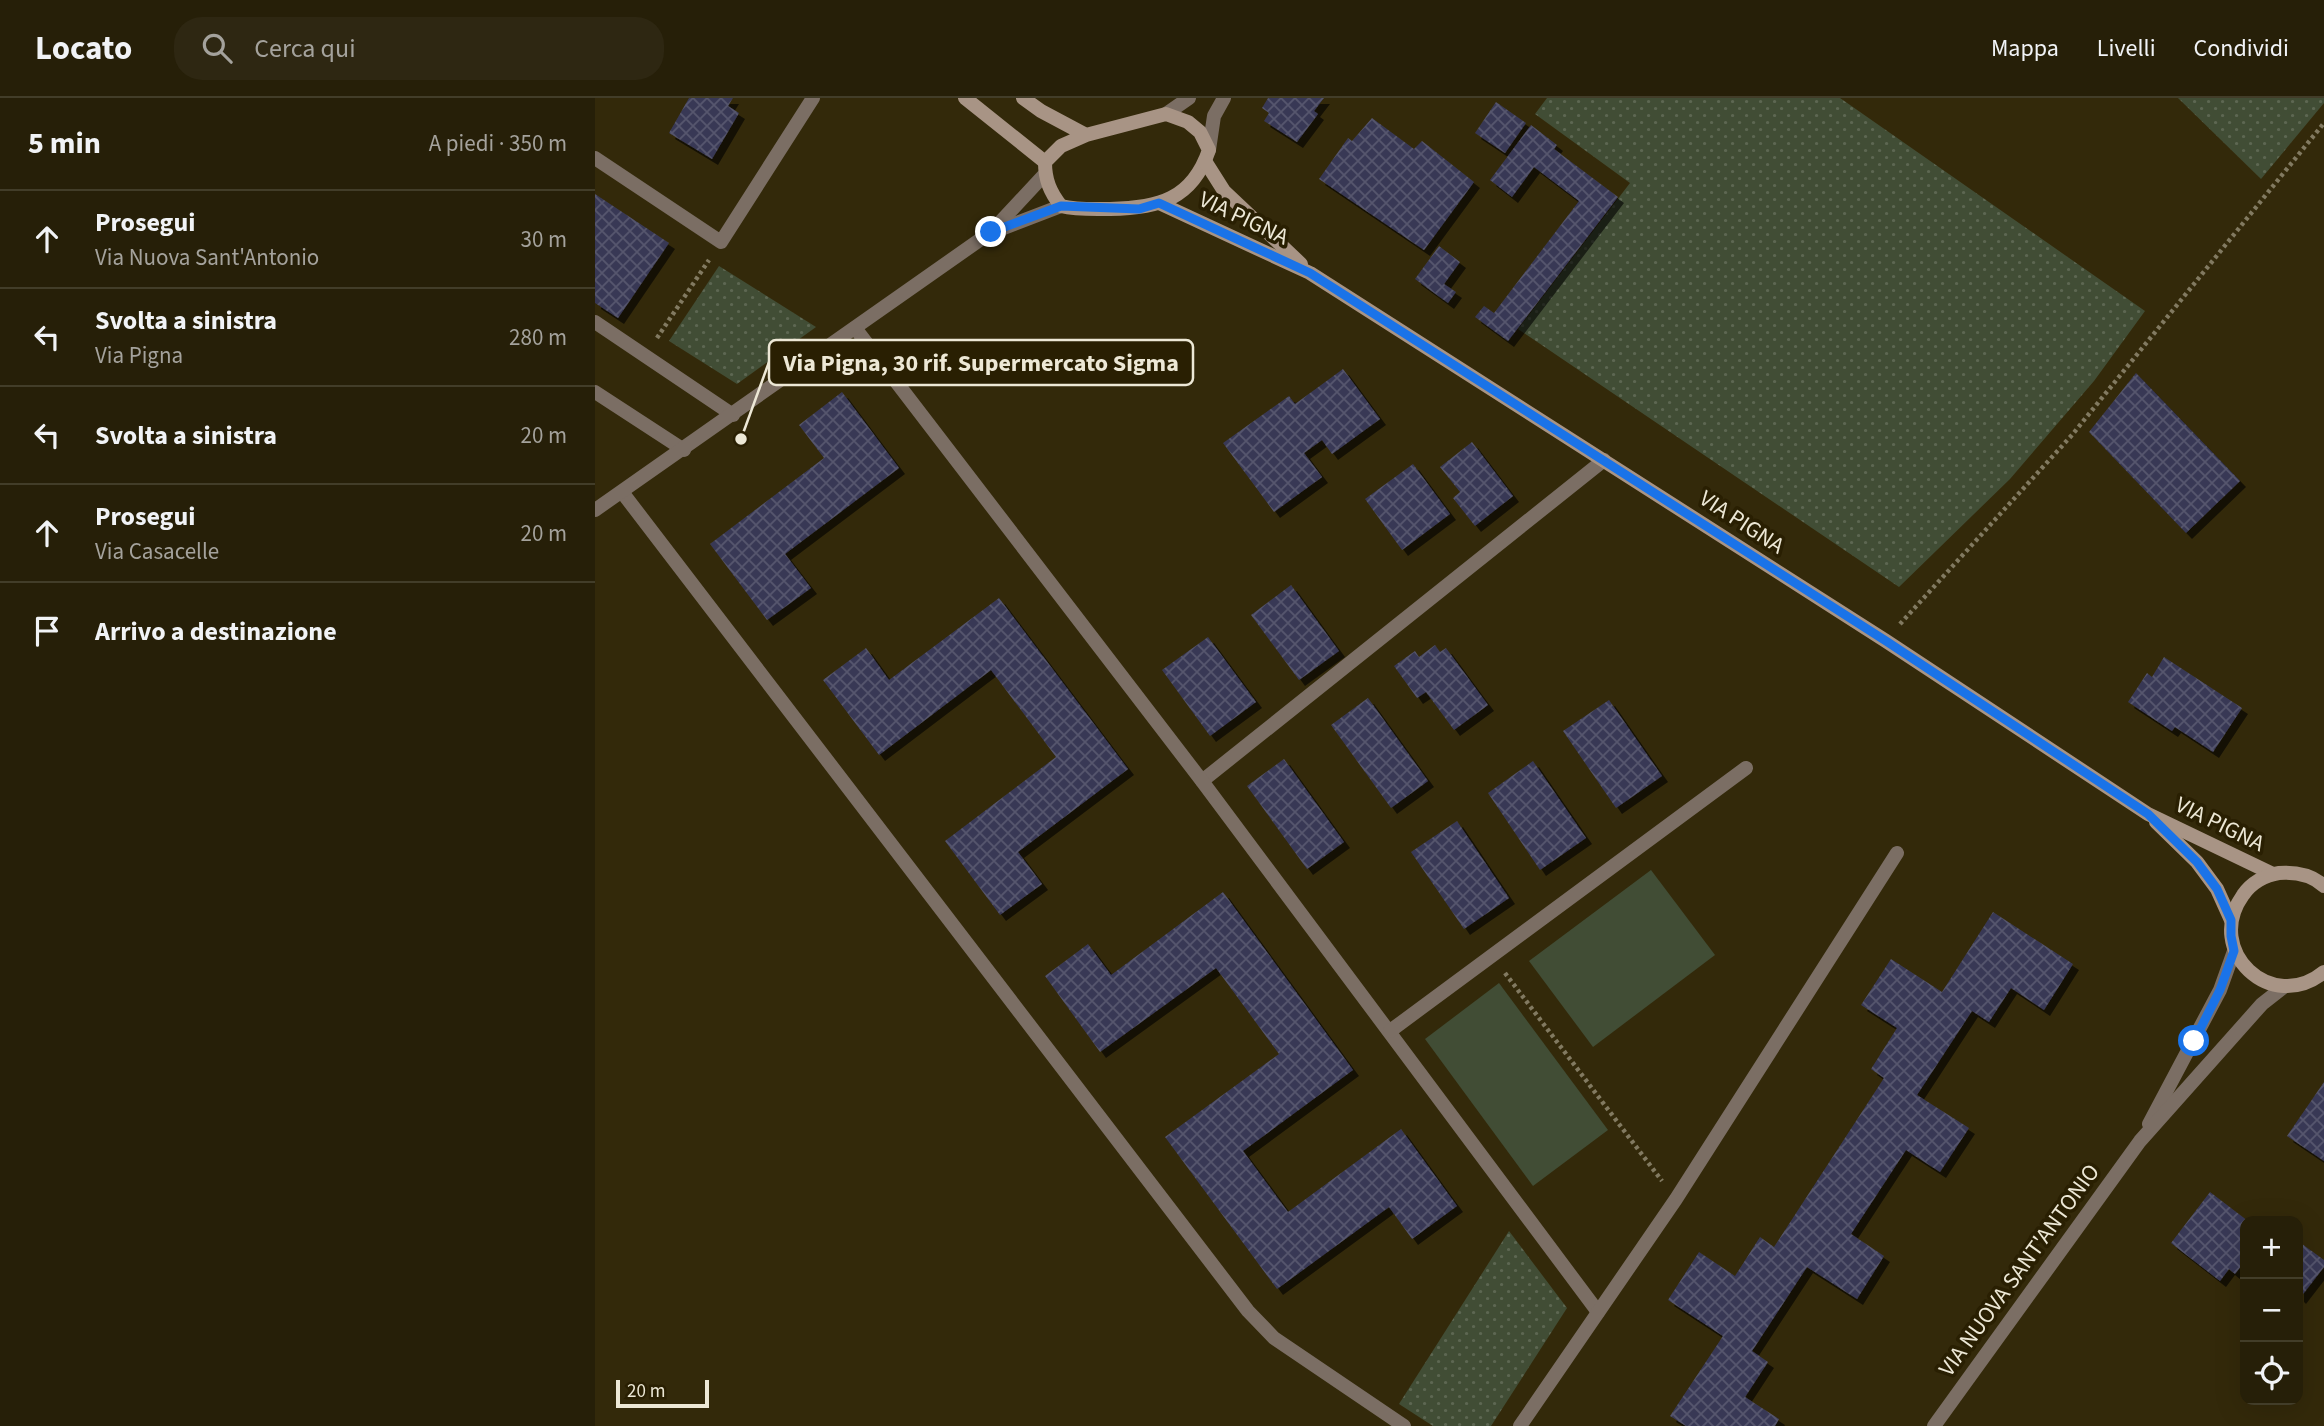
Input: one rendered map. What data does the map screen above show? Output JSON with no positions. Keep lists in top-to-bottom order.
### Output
{
  "streets": {
    "main road": ["VIA PIGNA"],
    "street": ["VIA NUOVA SANT'ANTONIO"]
  },
  "crossings": [
    ["VIA PIGNA", "VIA NUOVA SANT'ANTONIO"]
  ],
  "places": ["Via Pigna, 30 rif. Supermercato Sigma"],
  "scale_bar": "20 m",
  "page": {
    "header": "Locato",
    "search": "Cerca qui",
    "nav": ["Mappa", "Livelli", "Condividi"],
    "heading": ["5 min", "A piedi · 350 m"],
    "list": [
      ["Prosegui", "Via Nuova Sant'Antonio", "30 m"],
      ["Svolta a sinistra", "Via Pigna", "280 m"],
      ["Svolta a sinistra", "20 m"],
      ["Prosegui", "Via Casacelle", "20 m"],
      "Arrivo a destinazione"
    ],
    "map_buttons": ["+", "−"],
    "scale": "20 m"
  }
}
